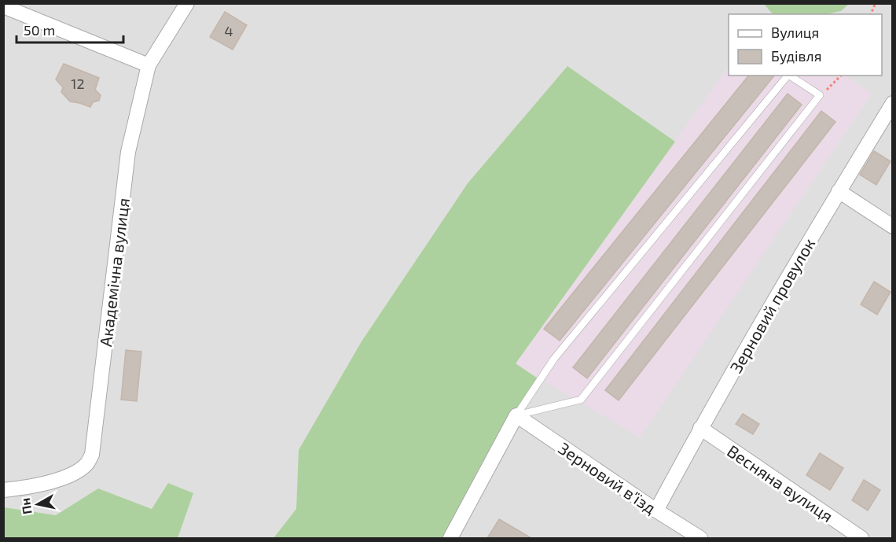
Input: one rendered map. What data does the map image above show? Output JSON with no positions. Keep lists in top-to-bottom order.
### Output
{
  "streets": {
    "street": [
      "Академічна вулиця",
      "Зерновий провулок",
      "Зерновий в'їзд",
      "Весняна вулиця"
    ]
  },
  "crossings": [
    ["Зерновий провулок", "Зерновий в'їзд"],
    ["Зерновий провулок", "Весняна вулиця"]
  ],
  "house_numbers": ["4", "12"],
  "legend": ["Вулиця", "Будівля"],
  "scale_bar": "50 m",
  "north": "left"
}
